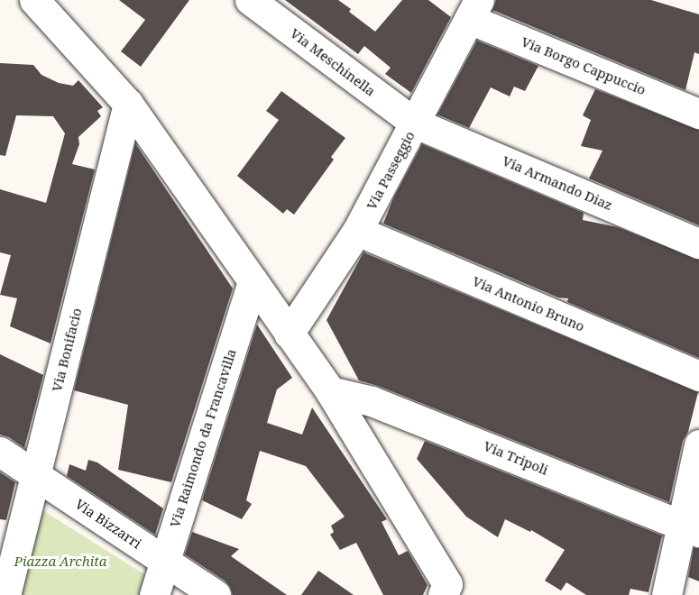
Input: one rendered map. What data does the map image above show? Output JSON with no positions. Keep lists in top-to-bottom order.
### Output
{
  "streets": {
    "street": [
      "Via Meschinella",
      "Via Borgo Cappuccio",
      "Via Passeggio",
      "Via Armando Diaz",
      "Via Antonio Bruno",
      "Via Bonifacio",
      "Via Raimondo da Francavilla",
      "Via Tripoli",
      "Via Bizzarri"
    ]
  },
  "crossings": [
    ["Via Meschinella", "Via Passeggio"],
    ["Via Meschinella", "Via Armando Diaz"],
    ["Via Borgo Cappuccio", "Via Passeggio"],
    ["Via Passeggio", "Via Armando Diaz"],
    ["Via Passeggio", "Via Antonio Bruno"],
    ["Via Bonifacio", "Via Bizzarri"],
    ["Via Raimondo da Francavilla", "Via Bizzarri"]
  ],
  "parks": ["Piazza Archita"]
}
